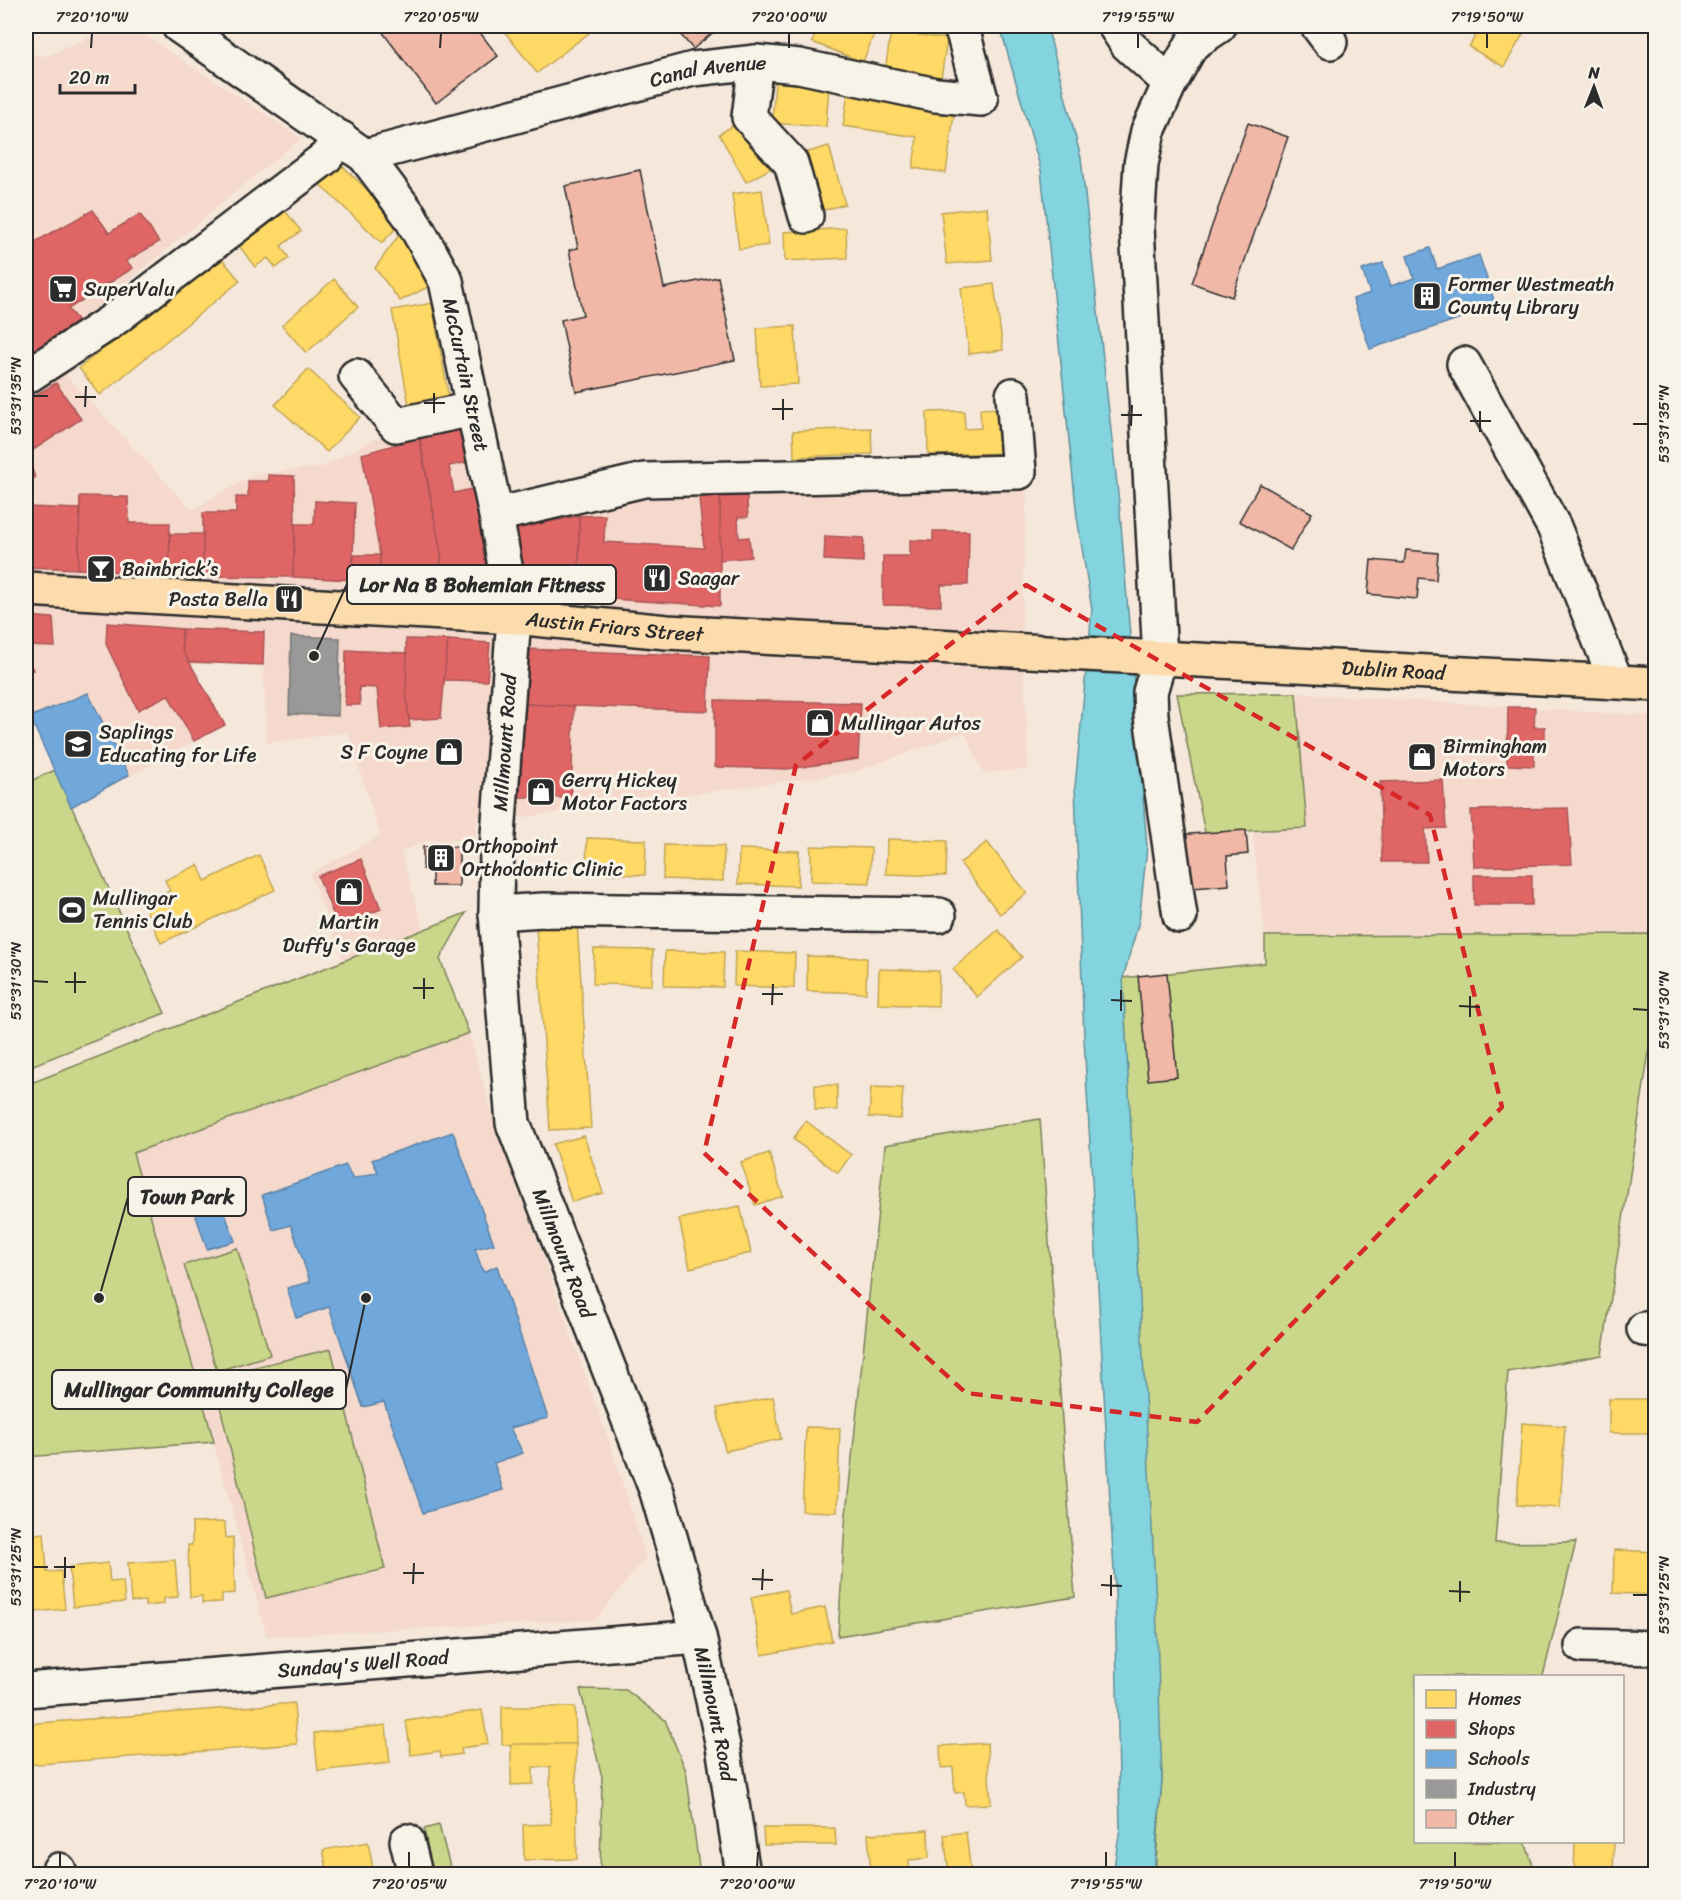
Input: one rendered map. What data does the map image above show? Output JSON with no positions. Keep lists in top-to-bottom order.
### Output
{
  "streets": {
    "main road": ["Austin Friars Street", "Dublin Road"],
    "street": [
      "Canal Avenue",
      "McCurtain Street",
      "Millmount Road",
      "Sunday's Well Road"
    ]
  },
  "crossings": [
    ["Canal Avenue", "McCurtain Street"],
    ["McCurtain Street", "Austin Friars Street"],
    ["McCurtain Street", "Millmount Road"],
    ["Austin Friars Street", "Dublin Road"],
    ["Austin Friars Street", "Millmount Road"],
    ["Millmount Road", "Sunday's Well Road"]
  ],
  "places": {
    "supermarket": ["SuperValu"],
    "building": ["Former Westmeath County Library", "Orthopoint Orthodontic Clinic"],
    "bar": ["Bainbrick’s"],
    "restaurant": ["Saagar", "Pasta Bella"],
    "other": ["Lor Na B Bohemian Fitness", "Town Park", "Mullingar Community College"],
    "shop": [
      "Mullingar Autos",
      "S F Coyne",
      "Birmingham Motors",
      "Gerry Hickey Motor Factors",
      "Martin Duffy's Garage"
    ],
    "school or university": ["Saplings Educating for Life"],
    "sports": ["Mullingar Tennis Club"]
  },
  "legend": [
    "Homes",
    "Shops",
    "Schools",
    "Industry",
    "Other"
  ],
  "scale_bar": "20 m",
  "north": "top",
  "coordinates": [
    "7°20'10\"W",
    "7°20'05\"W",
    "7°20'00\"W",
    "7°19'55\"W",
    "7°19'50\"W",
    "53°31'35\"N",
    "53°31'30\"N",
    "53°31'25\"N"
  ]
}
